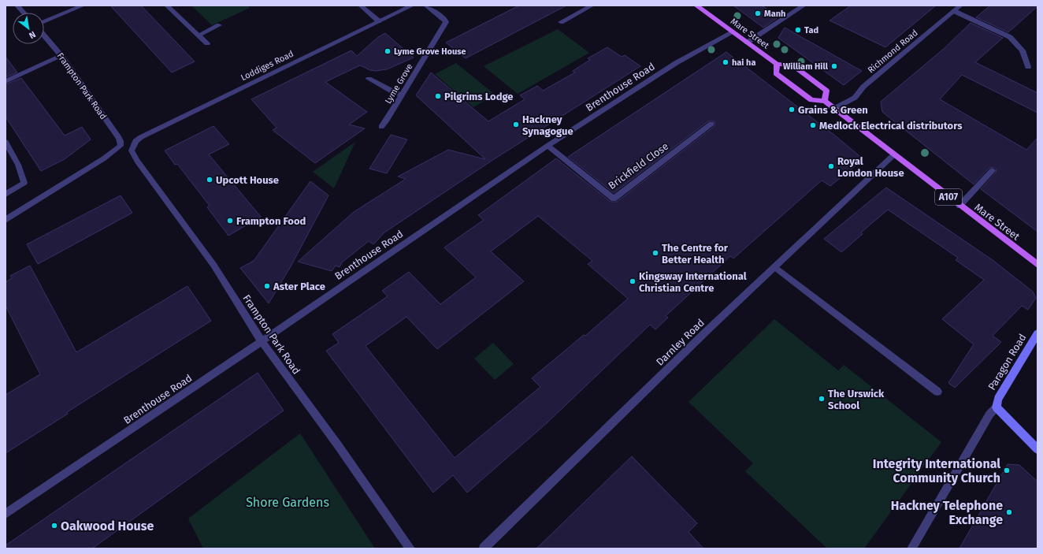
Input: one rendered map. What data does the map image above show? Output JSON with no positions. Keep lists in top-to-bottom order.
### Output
{
  "streets": {
    "main road": ["Mare Street", "A107", "Paragon Road"],
    "street": [
      "Richmond Road",
      "Loddiges Road",
      "Lyme Grove",
      "Frampton Park Road",
      "Brenthouse Road",
      "Brickfield Close",
      "Darnley Road"
    ]
  },
  "crossings": [
    ["Mare Street", "Richmond Road"],
    ["Mare Street", "Brenthouse Road"],
    ["Mare Street", "Darnley Road"],
    ["Loddiges Road", "Frampton Park Road"],
    ["Frampton Park Road", "Brenthouse Road"],
    ["Brenthouse Road", "Brickfield Close"]
  ],
  "parks": ["Shore Gardens"],
  "places": [
    "Manh",
    "Tad",
    "Lyme Grove House",
    "hai ha",
    "William Hill",
    "Pilgrims Lodge",
    "Grains & Green",
    "Hackney Synagogue",
    "Medlock Electrical distributors",
    "Royal London House",
    "Upcott House",
    "Frampton Food",
    "The Centre for Better Health",
    "Kingsway International Christian Centre",
    "Aster Place",
    "The Urswick School",
    "Integrity International Community Church",
    "Hackney Telephone Exchange",
    "Oakwood House"
  ],
  "north": "bottom right"
}
